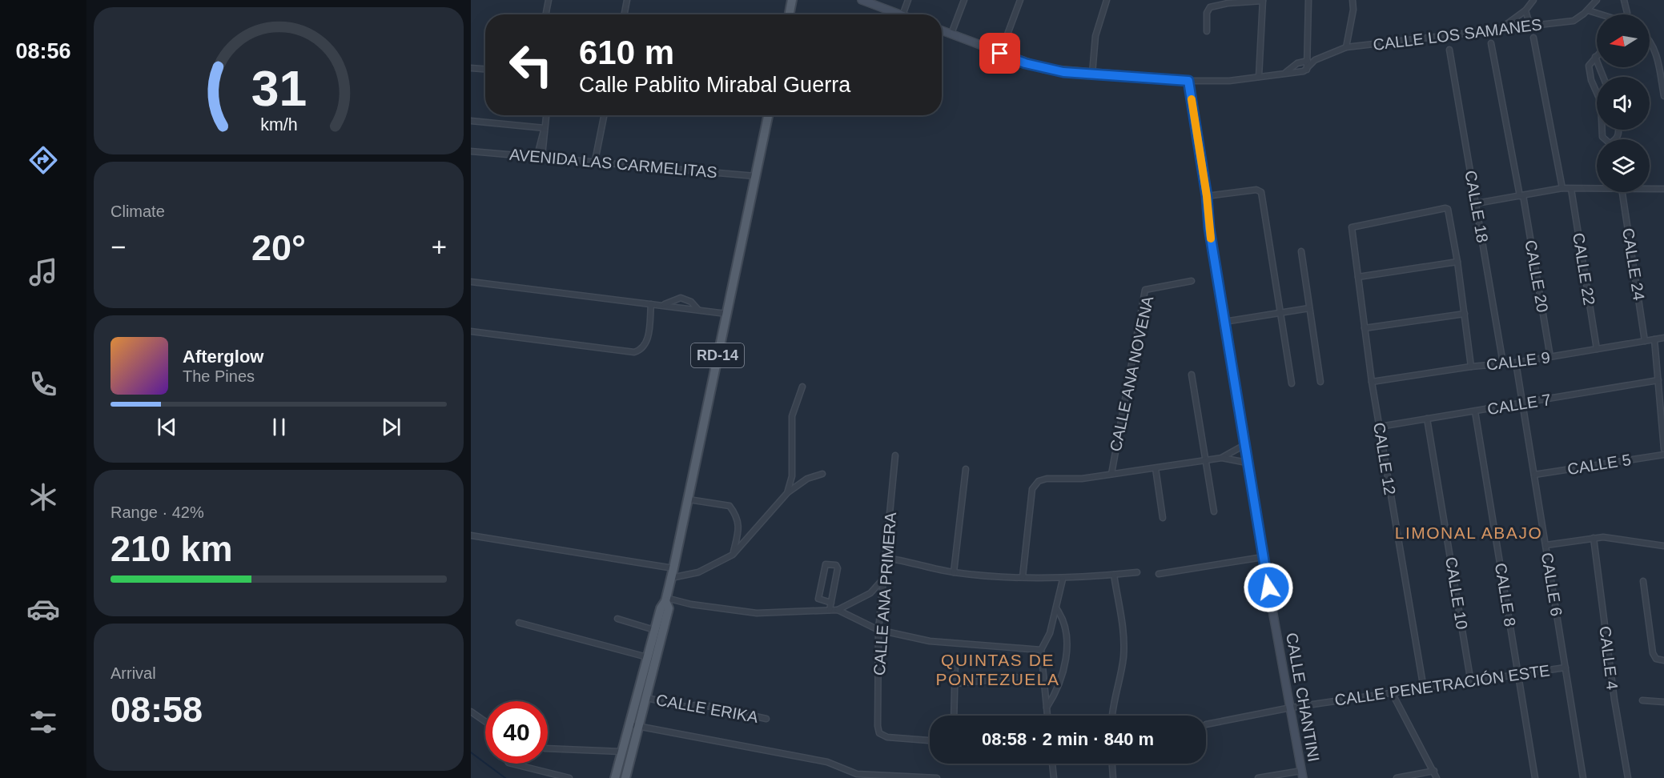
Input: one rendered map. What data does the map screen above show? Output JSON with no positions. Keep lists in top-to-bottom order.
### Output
{
  "streets": {
    "main road": ["RD-14"],
    "street": [
      "CALLE LOS SAMANES",
      "AVENIDA LAS CARMELITAS",
      "CALLE 18",
      "CALLE 24",
      "CALLE 22",
      "CALLE 20",
      "CALLE 9",
      "CALLE ANA NOVENA",
      "CALLE 7",
      "CALLE 12",
      "CALLE 5",
      "CALLE 6",
      "CALLE 10",
      "CALLE ANA PRIMERA",
      "CALLE 8",
      "CALLE 4",
      "CALLE PENETRACIÓN ESTE",
      "CALLE CHANTINI",
      "CALLE ERIKA"
    ]
  },
  "crossings": [
    ["AVENIDA LAS CARMELITAS", "RD-14"],
    ["CALLE 18", "CALLE 9"],
    ["CALLE 24", "CALLE 9"],
    ["CALLE 22", "CALLE 9"],
    ["CALLE 20", "CALLE 9"],
    ["RD-14", "CALLE ERIKA"],
    ["CALLE 9", "CALLE 12"],
    ["CALLE 9", "CALLE 6"],
    ["CALLE 7", "CALLE 12"],
    ["CALLE 7", "CALLE 6"],
    ["CALLE 7", "CALLE 10"],
    ["CALLE 7", "CALLE 8"],
    ["CALLE 12", "CALLE PENETRACIÓN ESTE"],
    ["CALLE 5", "CALLE 6"],
    ["CALLE 6", "CALLE PENETRACIÓN ESTE"],
    ["CALLE 10", "CALLE PENETRACIÓN ESTE"],
    ["CALLE 8", "CALLE PENETRACIÓN ESTE"],
    ["CALLE PENETRACIÓN ESTE", "CALLE CHANTINI"]
  ],
  "districts": ["LIMONAL ABAJO", "QUINTAS DE PONTEZUELA"],
  "north": "left",
  "page": {
    "tabs": "08:56",
    "turn": ["610 m", "Calle Pablito Mirabal Guerra"],
    "tile": [
      "Climate",
      ["Range · 42%", "210 km"],
      ["Arrival", "08:58"]
    ],
    "heat": ["−", "20°", "+"],
    "song": ["Afterglow", "The Pines"],
    "limit": "40",
    "trip": "08:58 · 2 min · 840 m",
    "gauge": ["31", "km/h"]
  }
}
